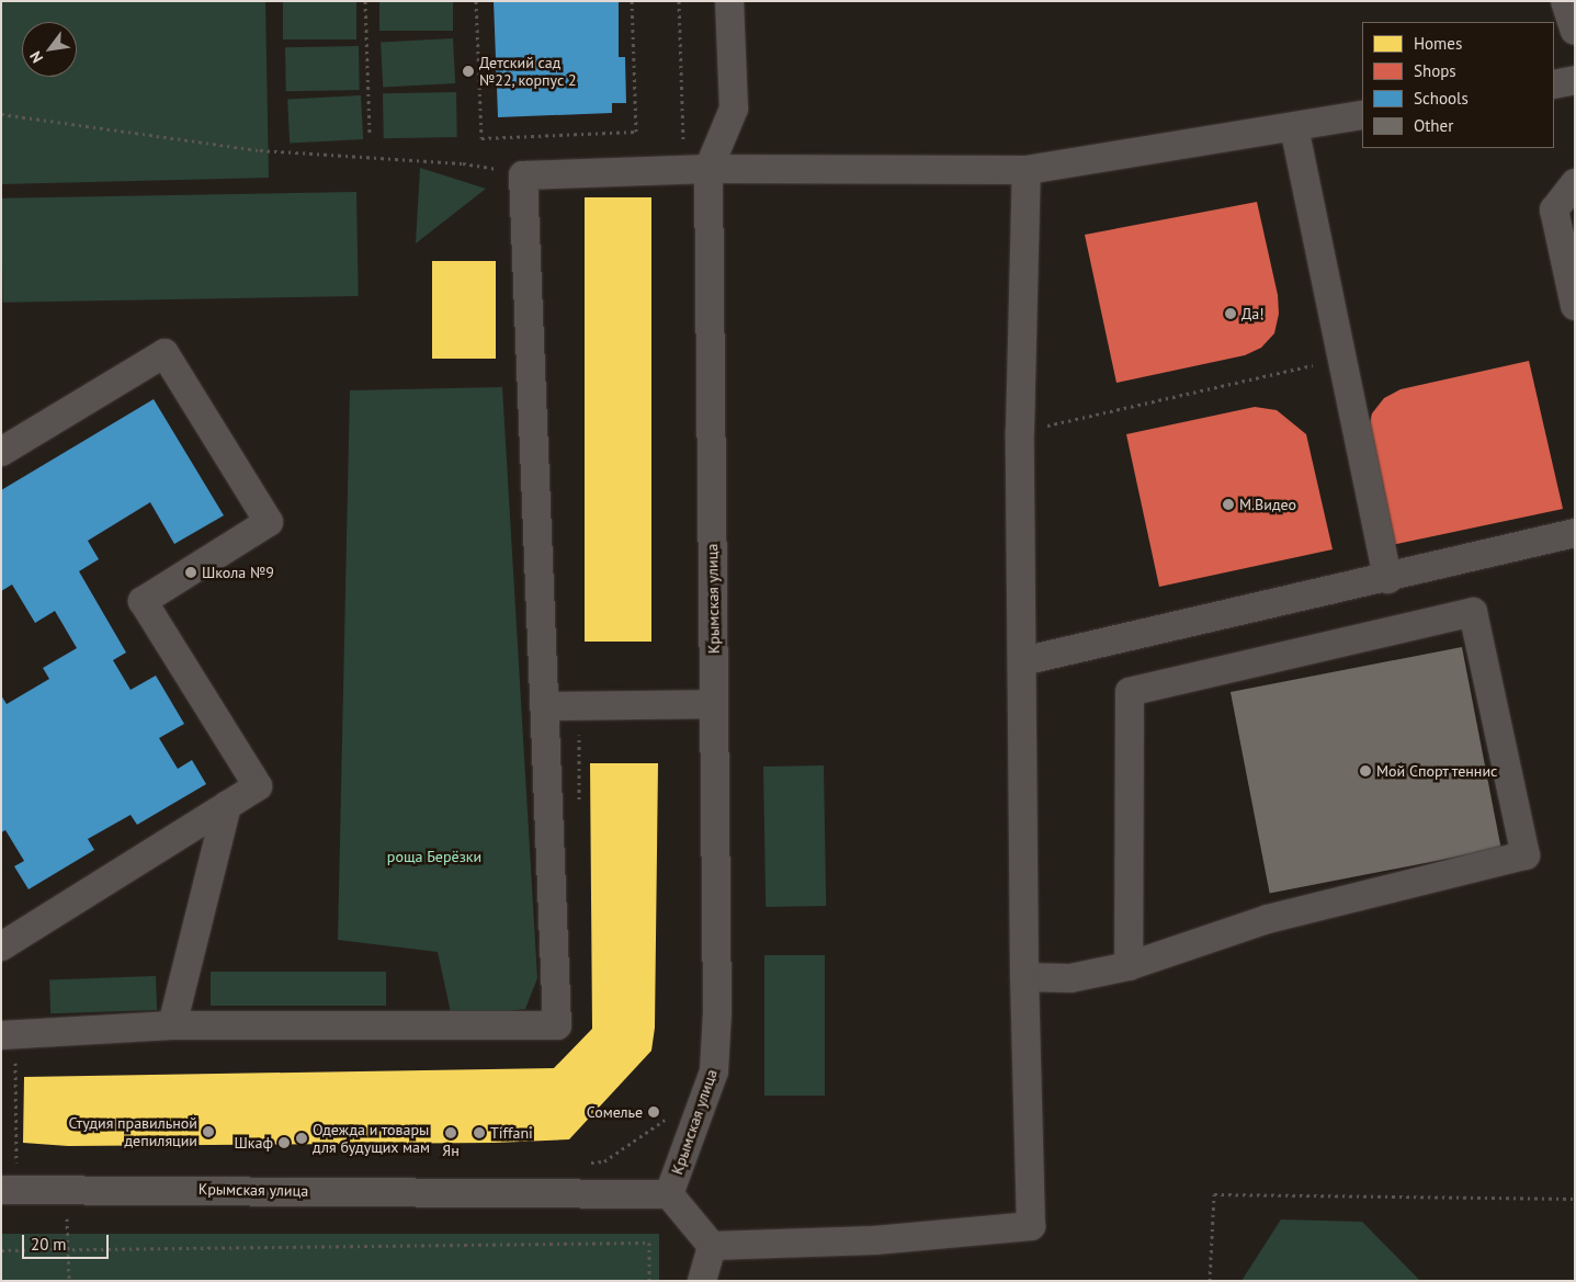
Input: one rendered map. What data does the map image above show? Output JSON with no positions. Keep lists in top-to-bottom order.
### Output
{
  "streets": {
    "street": ["Крымская улица"]
  },
  "parks": ["роща Берёзки"],
  "places": [
    "Детский сад №22, корпус 2",
    "Да!",
    "М.Видео",
    "Школа №9",
    "Мой Спорт теннис",
    "Сомелье",
    "Студия правильной депиляции",
    "Ян",
    "Tiffani",
    "Одежда и товары для будущих мам",
    "Шкаф"
  ],
  "legend": [
    "Homes",
    "Shops",
    "Schools",
    "Other"
  ],
  "scale_bar": "20 m",
  "north": "bottom left"
}
